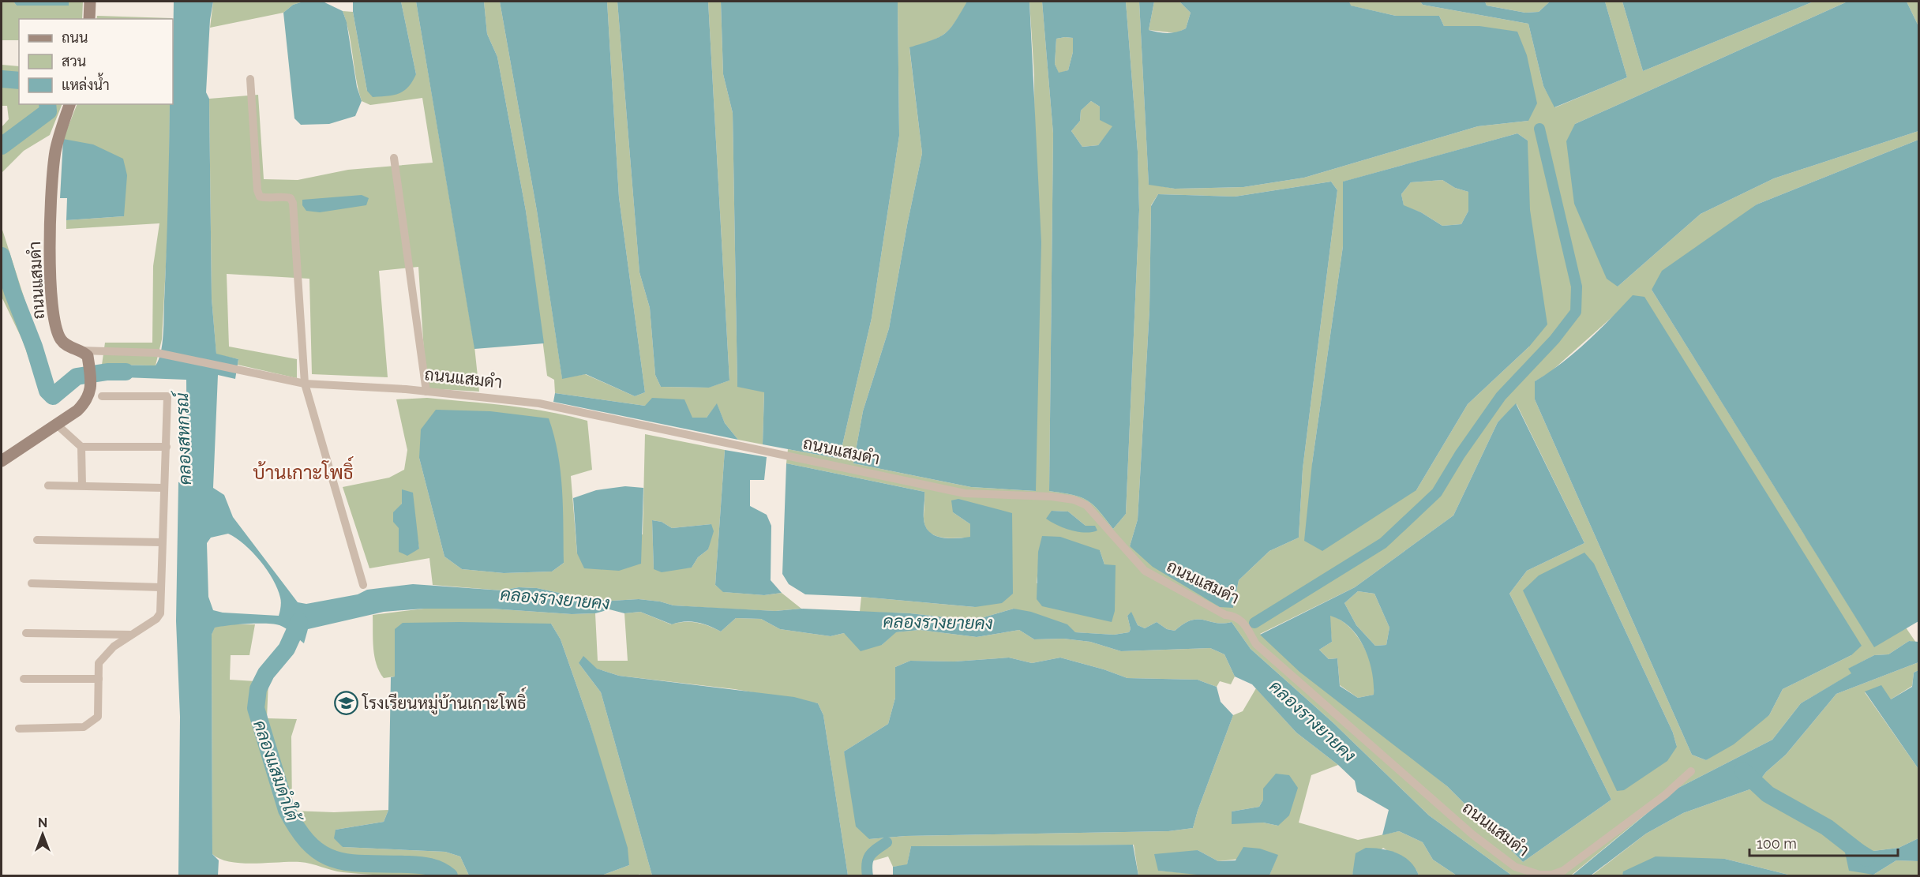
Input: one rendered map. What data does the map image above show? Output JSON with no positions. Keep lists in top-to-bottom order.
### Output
{
  "streets": {
    "street": ["ถนนแสมดำ"]
  },
  "districts": ["บ้านเกาะโพธิ์"],
  "water": ["คลองสหกรณ์", "คลองรางยายคง", "คลองแสมดำใต้"],
  "places": {
    "school or university": ["โรงเรียนหมู่บ้านเกาะโพธิ์"]
  },
  "legend": ["ถนน", "สวน", "แหล่งน้ำ"],
  "scale_bar": "100 m",
  "north": "top"
}
